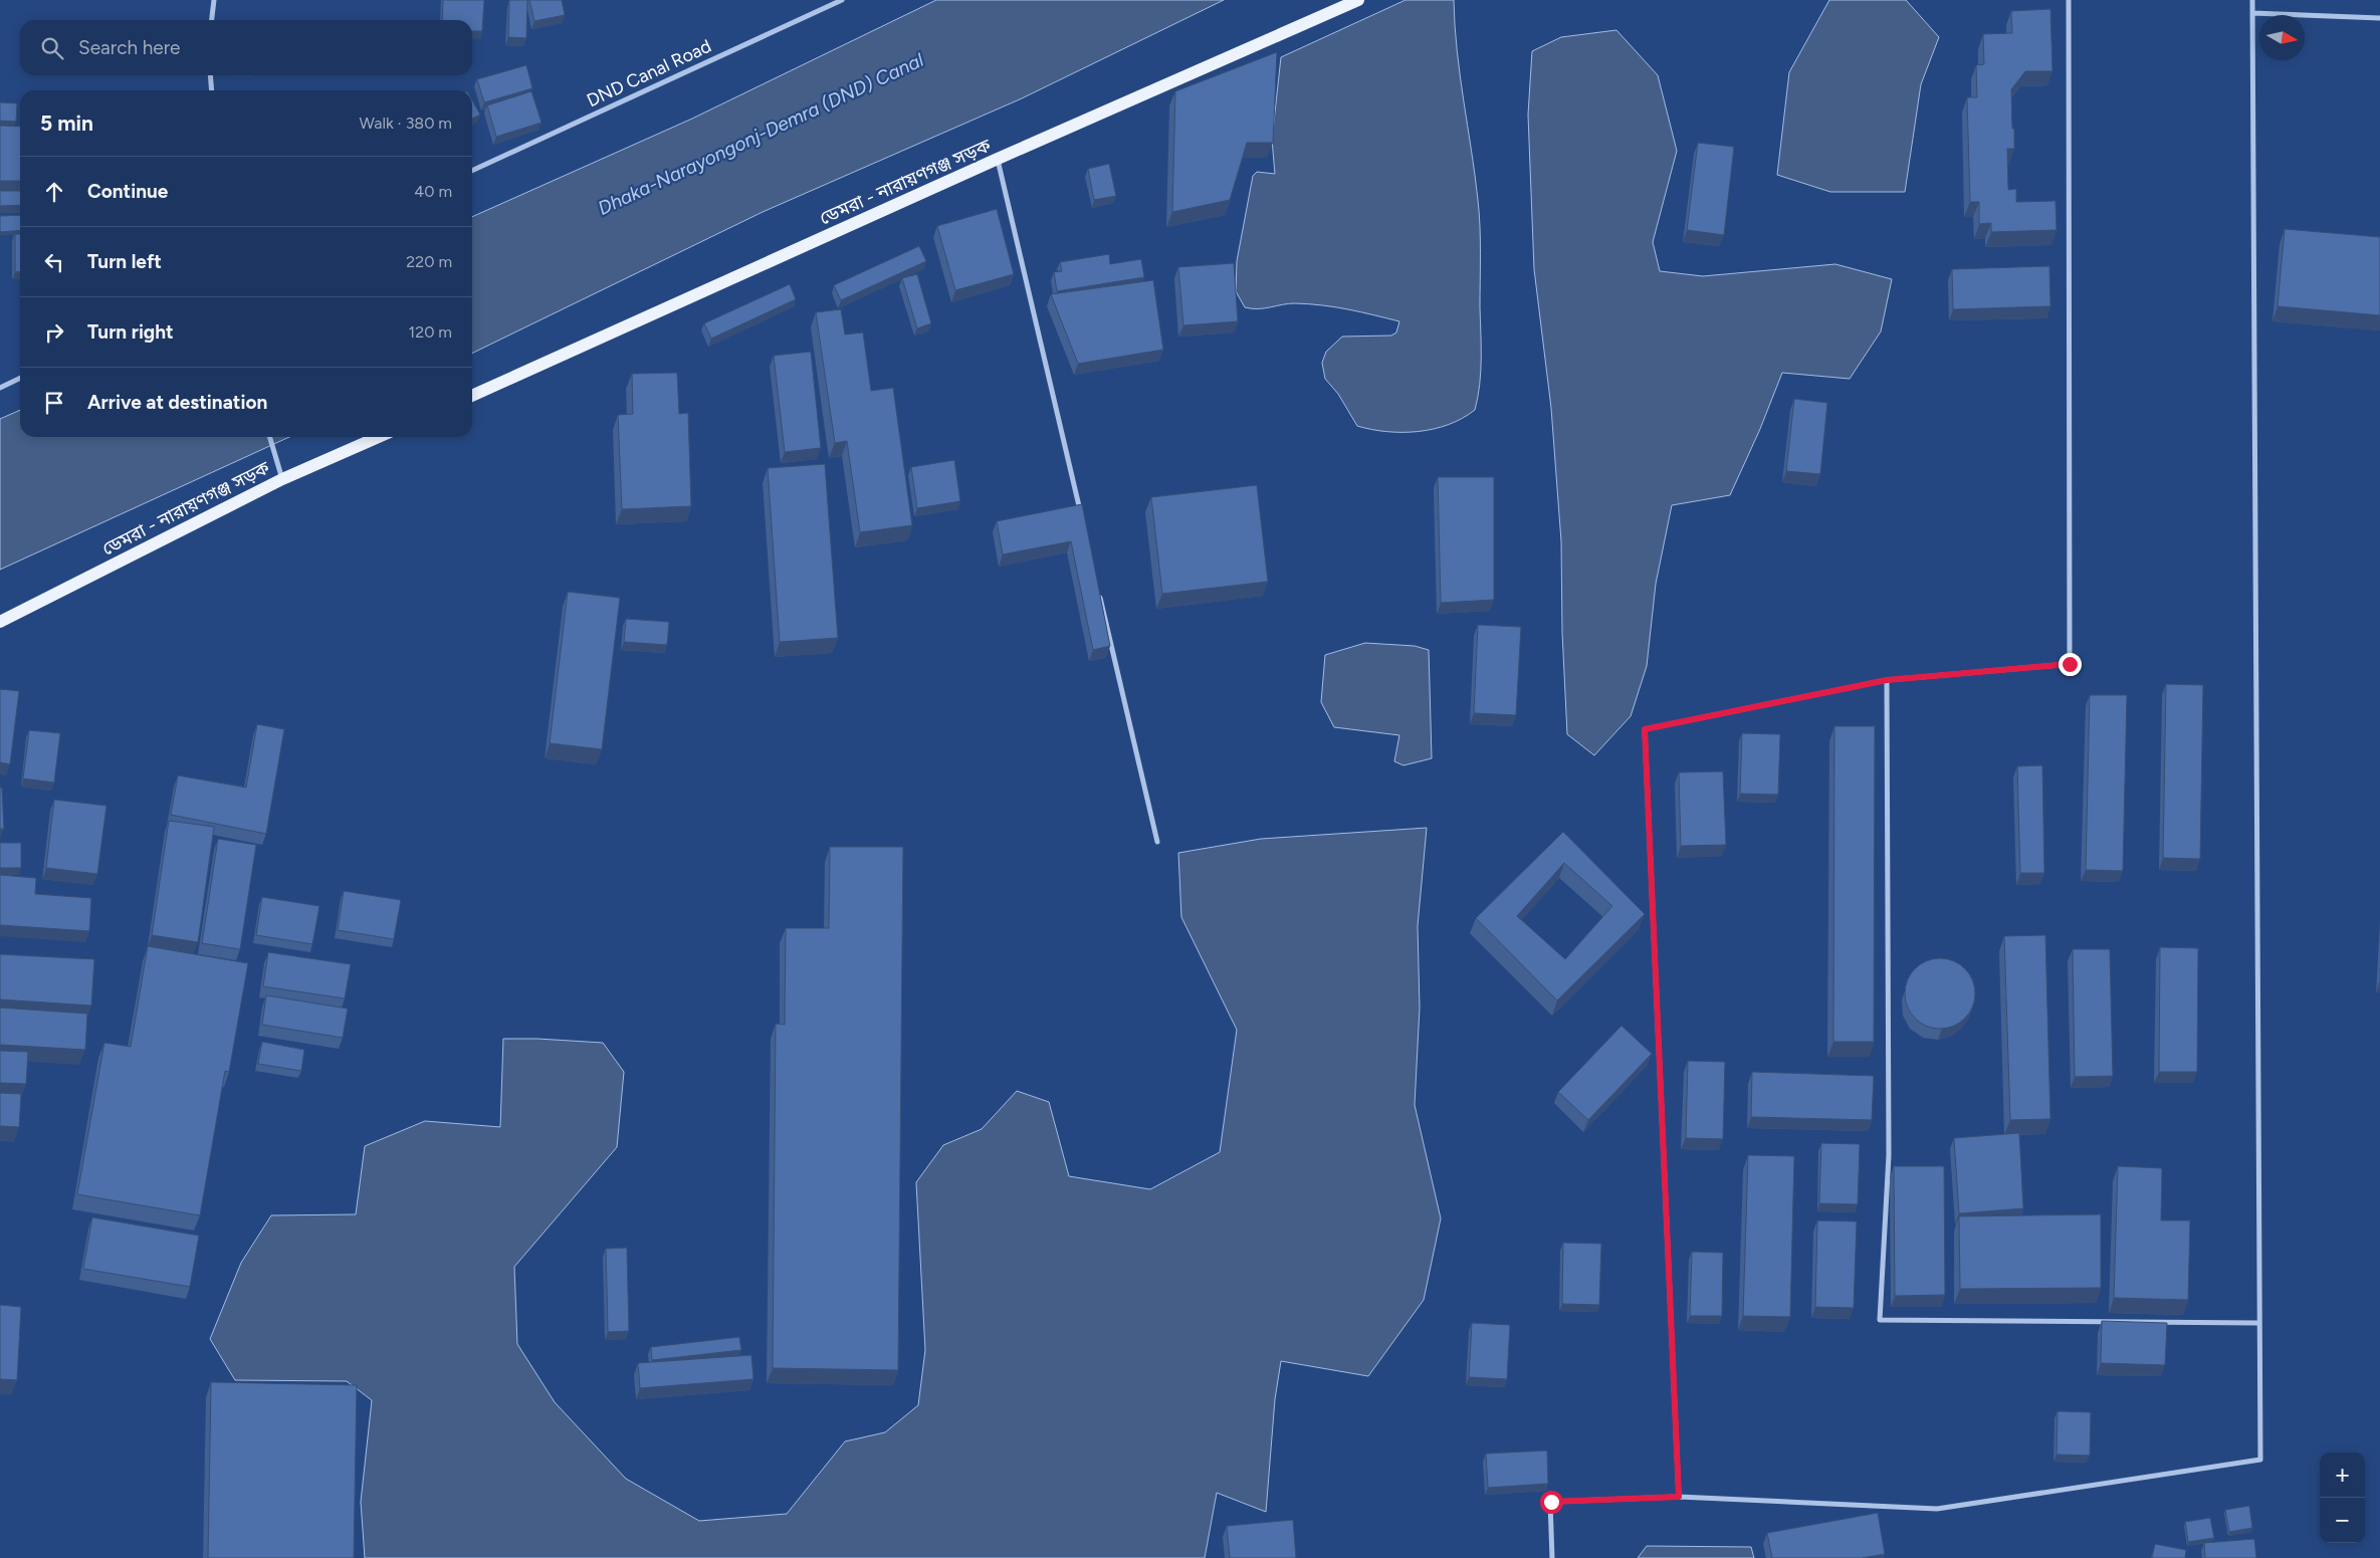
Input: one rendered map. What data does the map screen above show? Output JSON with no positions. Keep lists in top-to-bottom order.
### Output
{
  "streets": {
    "main road": ["ডেমরা - নারায়ণগঞ্জ সড়ক"],
    "street": ["DND Canal Road"]
  },
  "water": ["Dhaka-Narayongonj-Demra (DND) Canal"],
  "north": "right",
  "page": {
    "search": "Search here",
    "heading": ["5 min", "Walk · 380 m"],
    "list": [
      ["Continue", "40 m"],
      ["Turn left", "220 m"],
      ["Turn right", "120 m"],
      "Arrive at destination"
    ],
    "map_buttons": ["+", "−"]
  }
}
